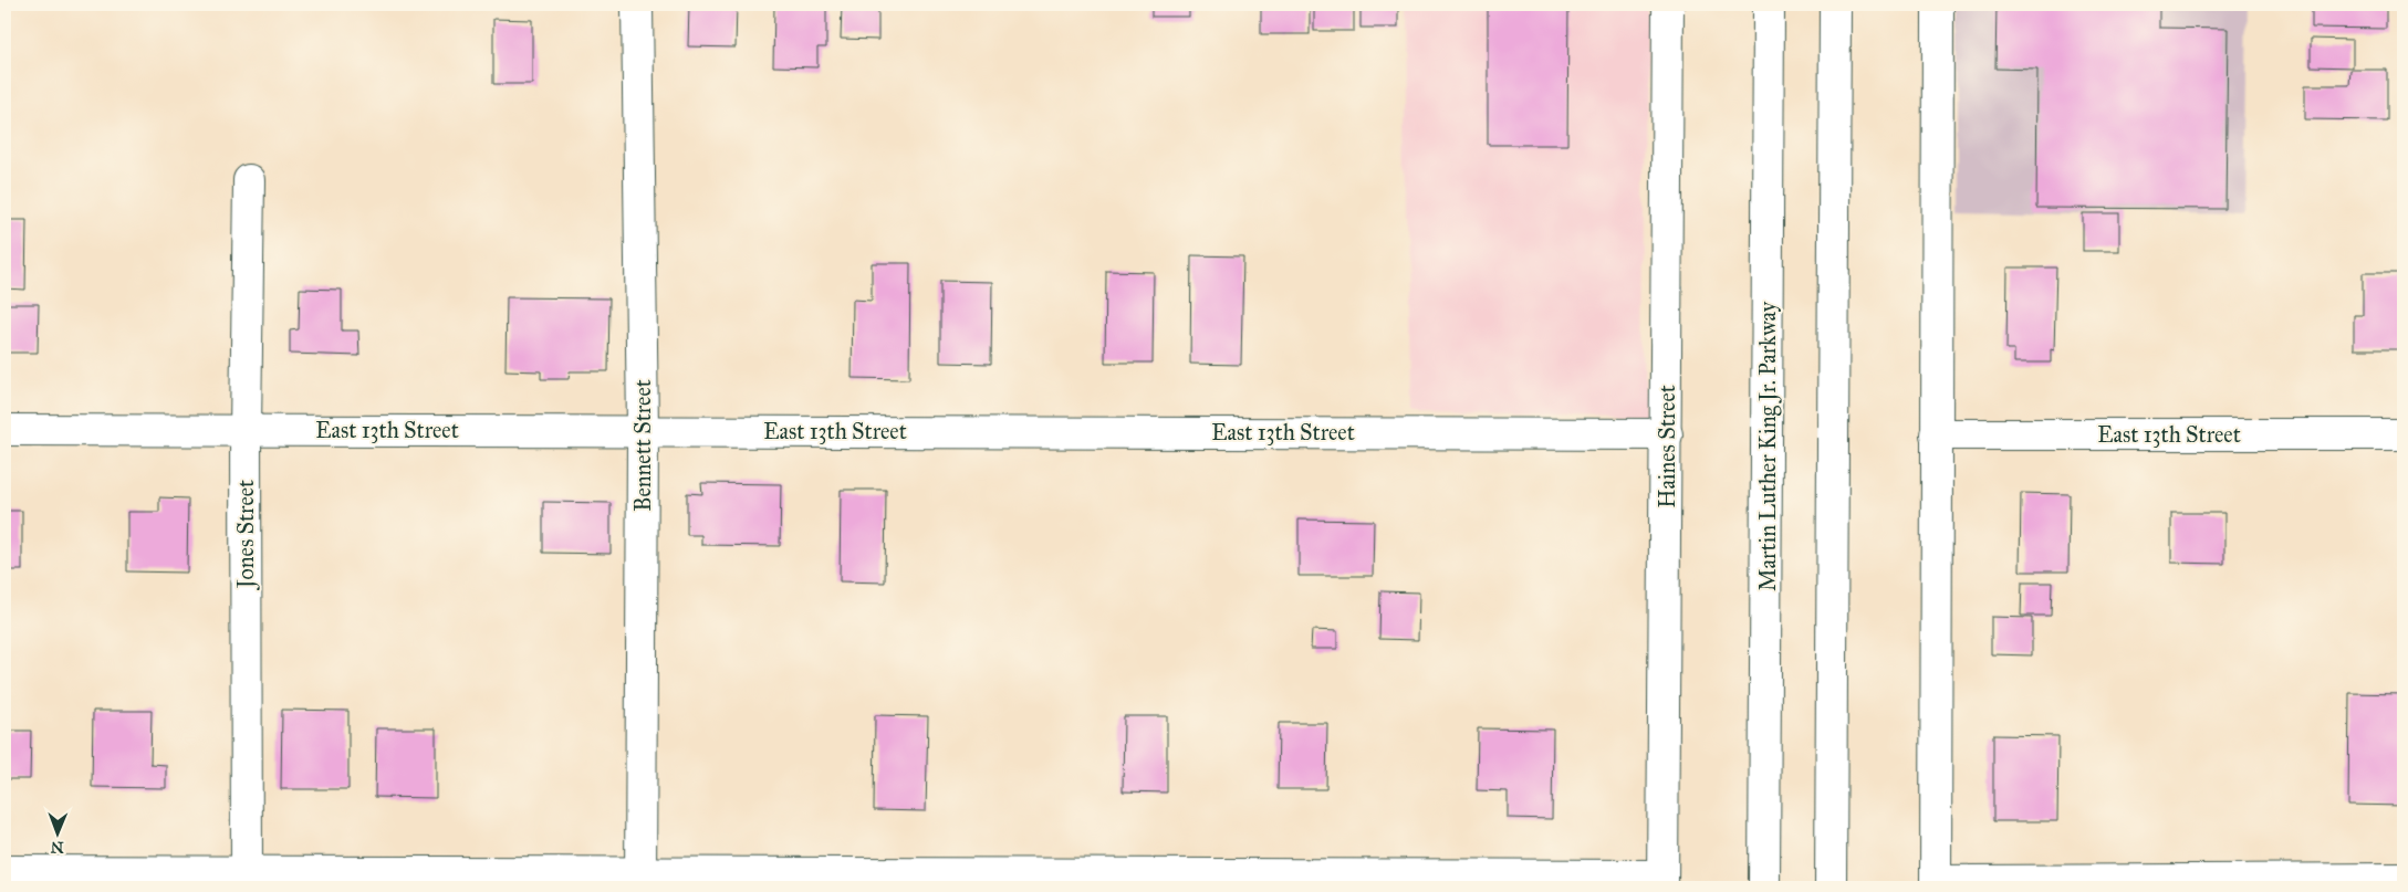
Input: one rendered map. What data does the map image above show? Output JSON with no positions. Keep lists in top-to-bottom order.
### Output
{
  "streets": {
    "main road": [
      "East 13th Street",
      "Bennett Street",
      "Haines Street",
      "Martin Luther King Jr. Parkway",
      "Jones Street"
    ]
  },
  "crossings": [
    ["East 13th Street", "Bennett Street"],
    ["East 13th Street", "Haines Street"],
    ["East 13th Street", "Jones Street"]
  ],
  "north": "bottom"
}
